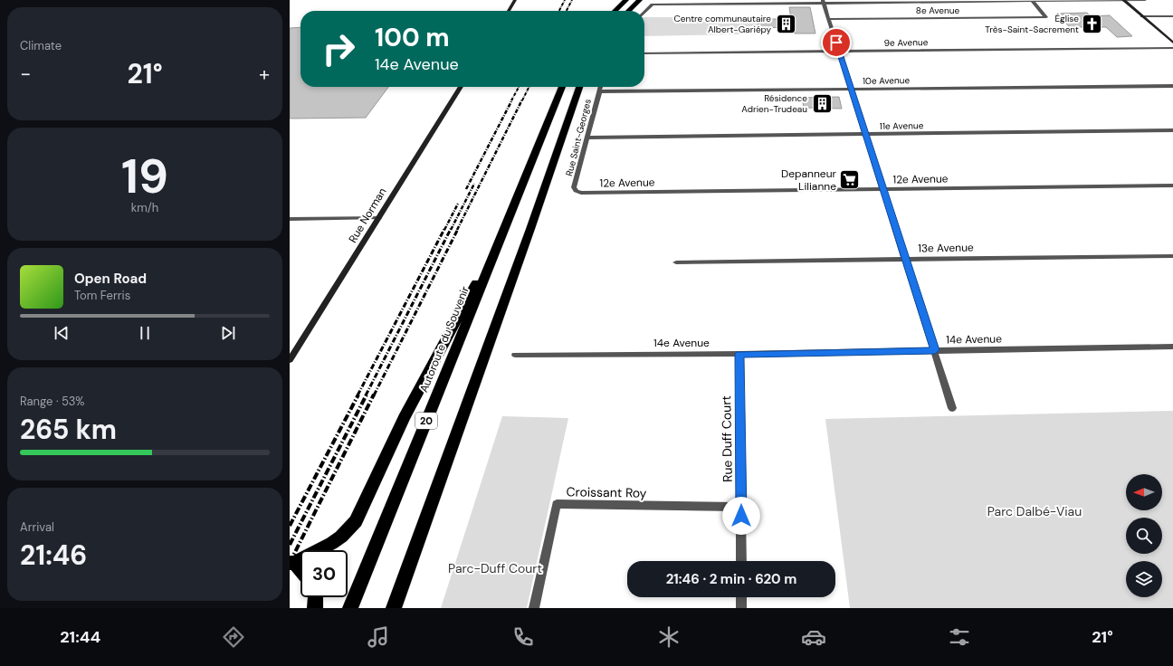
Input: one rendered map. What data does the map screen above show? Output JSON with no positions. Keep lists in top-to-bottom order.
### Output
{
  "streets": {
    "highway": ["Autoroute du Souvenir", "20"],
    "street": [
      "8e Avenue",
      "9e Avenue",
      "10e Avenue",
      "11e Avenue",
      "Rue Saint-Georges",
      "12e Avenue",
      "Rue Norman",
      "13e Avenue",
      "14e Avenue",
      "Rue Duff Court",
      "Croissant Roy"
    ]
  },
  "crossings": [
    ["10e Avenue", "Rue Saint-Georges"],
    ["11e Avenue", "Rue Saint-Georges"],
    ["Rue Saint-Georges", "12e Avenue"],
    ["14e Avenue", "Rue Duff Court"],
    ["Rue Duff Court", "Croissant Roy"]
  ],
  "parks": ["Parc Dalbé-Viau", "Parc-Duff Court"],
  "places": {
    "building": ["Centre communautaire Albert-Gariépy", "Résidence Adrien-Trudeau"],
    "church": ["Église Très-Saint-Sacrement"],
    "supermarket": ["Depanneur Lilianne"]
  },
  "north": "left",
  "page": {
    "tile": [
      "Climate",
      ["19", "km/h"],
      ["Range · 53%", "265 km"],
      ["Arrival", "21:46"]
    ],
    "turn": ["100 m", "14e Avenue"],
    "heat": ["−", "21°", "+"],
    "song": ["Open Road", "Tom Ferris"],
    "limit": "30",
    "trip": "21:46 · 2 min · 620 m",
    "tabs": ["21:44", "21°"]
  }
}
